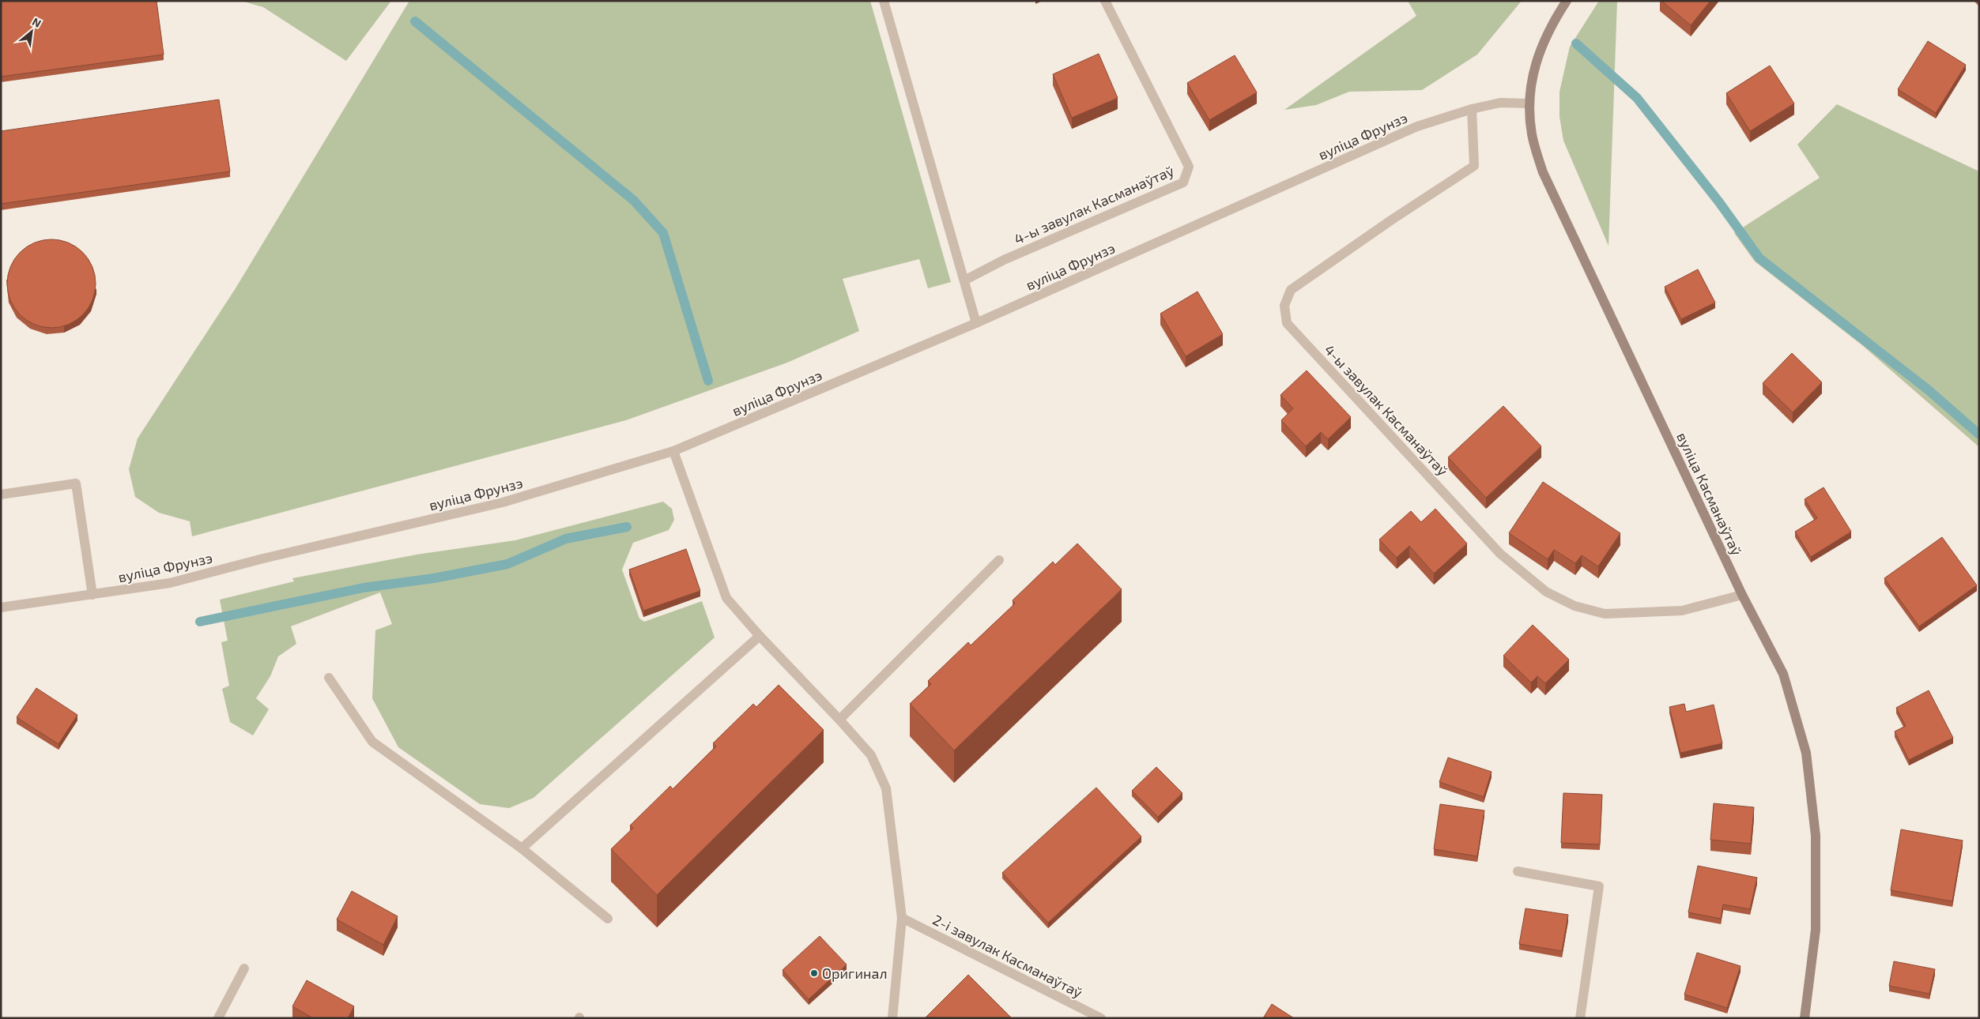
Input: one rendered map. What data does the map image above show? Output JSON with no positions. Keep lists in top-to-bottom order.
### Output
{
  "streets": {
    "main road": ["вуліца Касманаўтаў"],
    "street": ["вуліца Фрунзэ", "4-ы завулак Касманаўтаў", "2-і завулак Касманаўтаў"]
  },
  "crossings": [
    ["вуліца Фрунзэ", "4-ы завулак Касманаўтаў"],
    ["вуліца Фрунзэ", "вуліца Касманаўтаў"],
    ["4-ы завулак Касманаўтаў", "вуліца Касманаўтаў"]
  ],
  "places": ["Оригинал"],
  "north": "top right"
}
